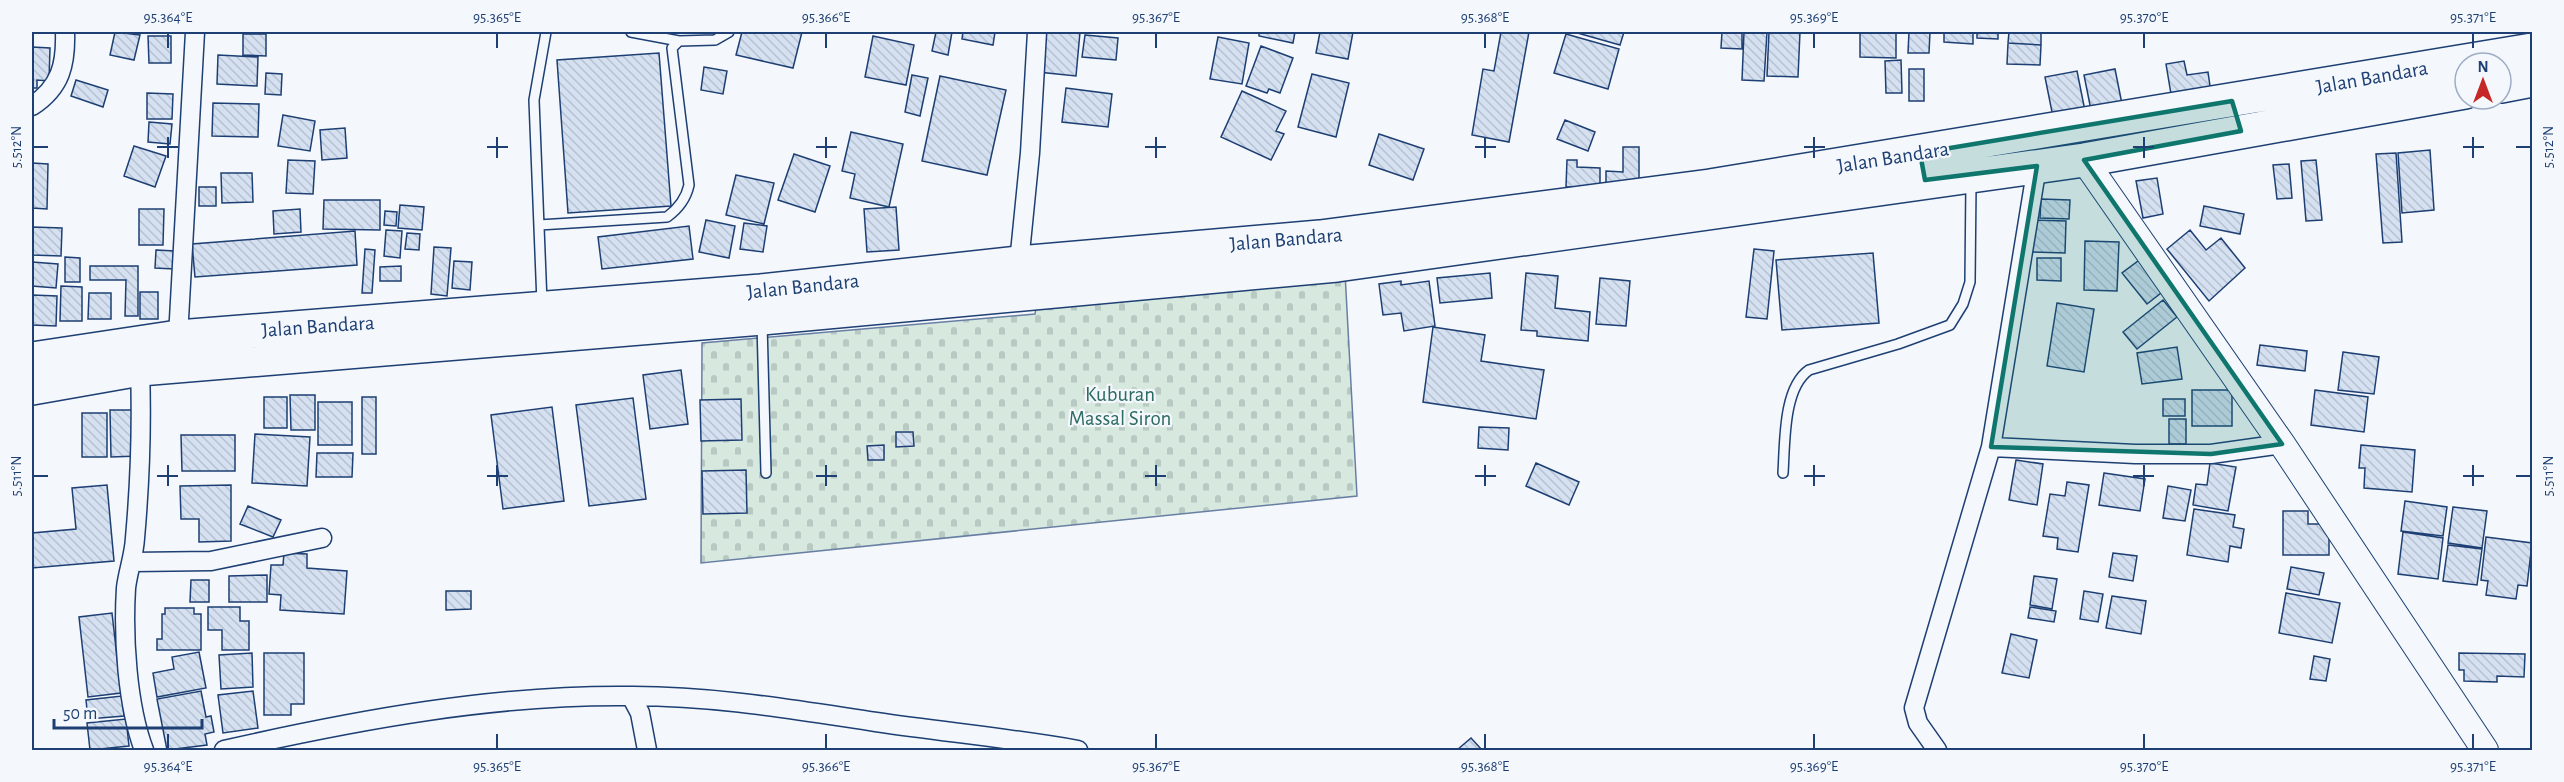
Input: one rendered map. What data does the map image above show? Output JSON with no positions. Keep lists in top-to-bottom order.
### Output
{
  "streets": {
    "highway": ["Jalan Bandara"]
  },
  "parks": ["Kuburan Massal Siron"],
  "scale_bar": "50 m",
  "north": "top",
  "coordinates": [
    "95.364°E",
    "95.365°E",
    "95.366°E",
    "95.367°E",
    "95.368°E",
    "95.369°E",
    "95.370°E",
    "95.371°E",
    "5.512°N",
    "5.511°N"
  ]
}
